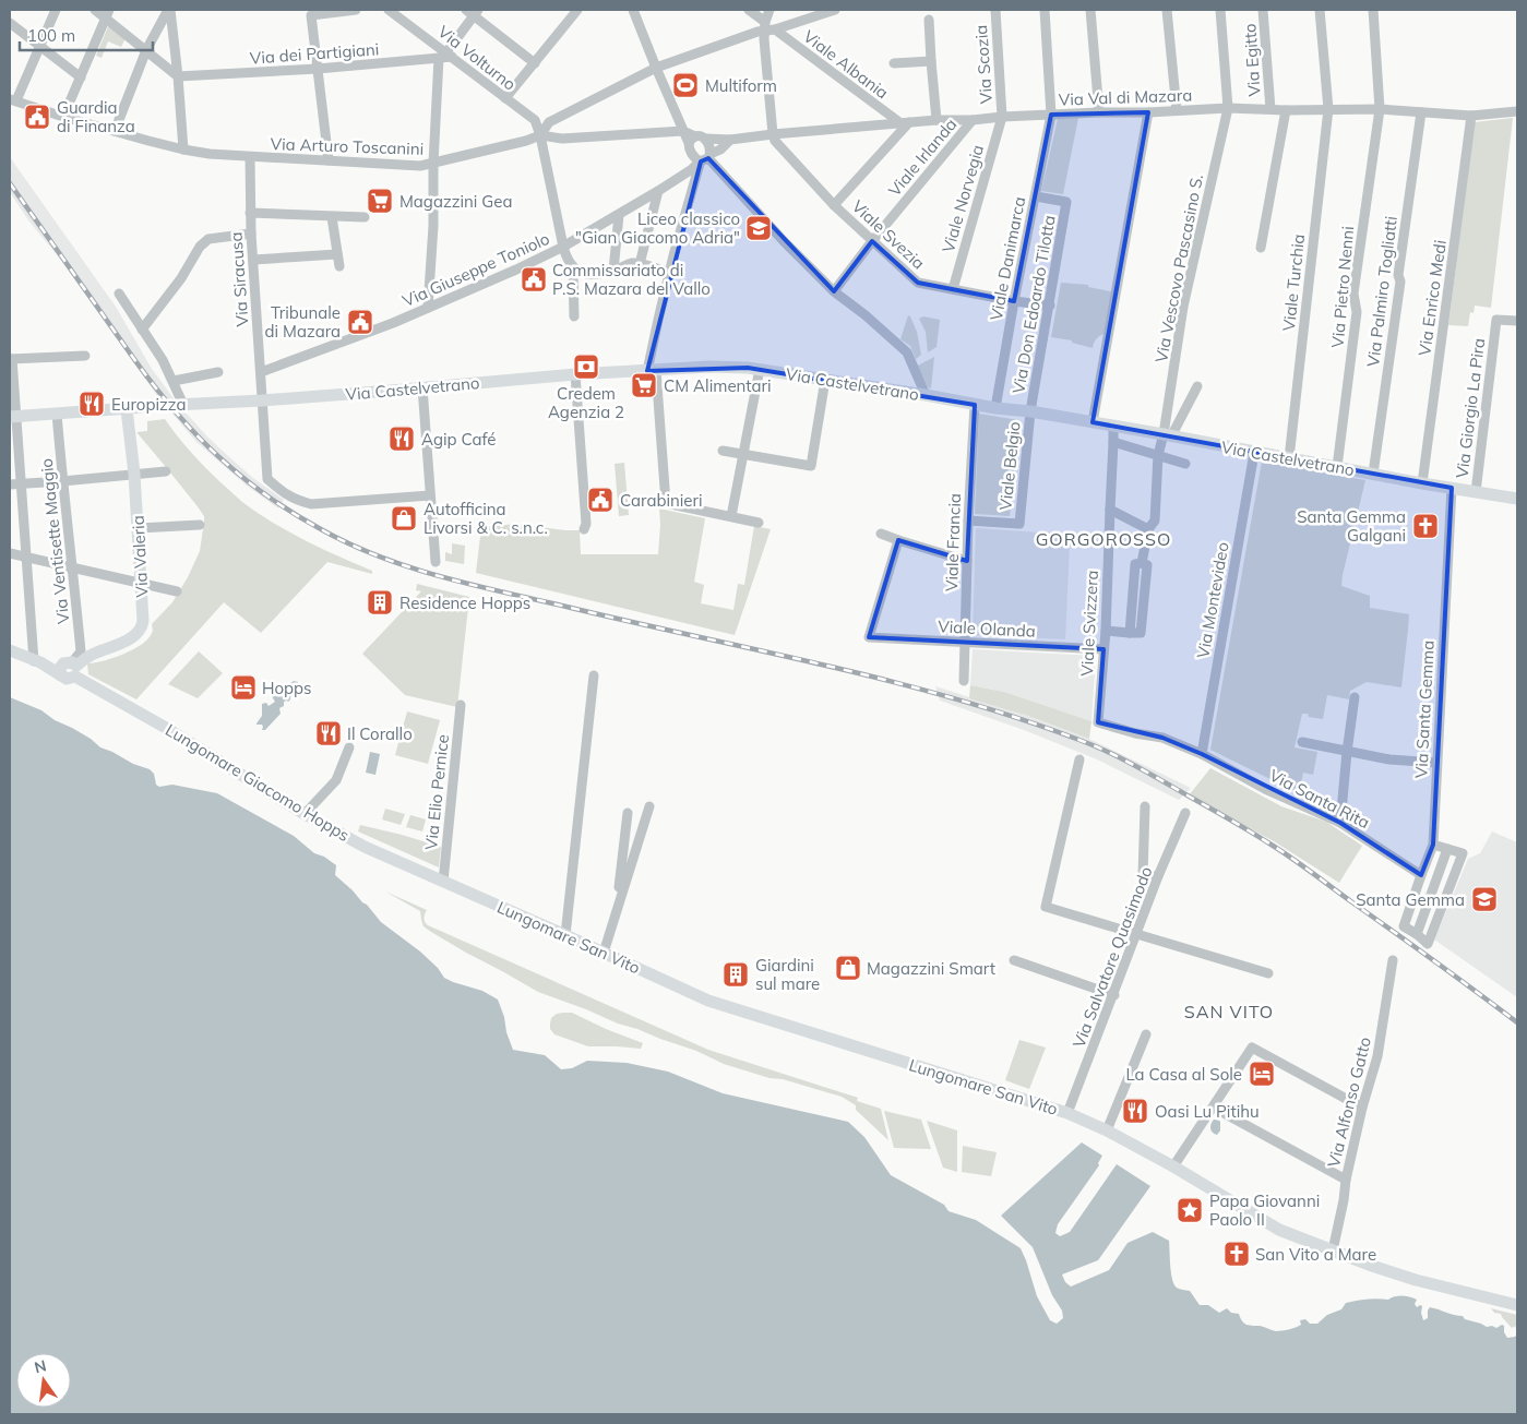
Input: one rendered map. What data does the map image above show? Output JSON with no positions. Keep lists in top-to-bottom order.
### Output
{
  "streets": {
    "main road": [
      "Via Castelvetrano",
      "Via Valeria",
      "Lungomare Giacomo Hopps",
      "Lungomare San Vito"
    ],
    "street": [
      "Via dei Partigiani",
      "Via Volturno",
      "Via Egitto",
      "Viale Albania",
      "Via Scozia",
      "Via Val di Mazara",
      "Via Arturo Toscanini",
      "Viale Irlanda",
      "Viale Norvegia",
      "Viale Svezia",
      "Viale Danimarca",
      "Via Vescovo Pascasino S.",
      "Via Giuseppe Toniolo",
      "Via Siracusa",
      "Viale Turchia",
      "Via Pietro Nenni",
      "Via Palmiro Togliatti",
      "Via Enrico Medi",
      "Via Don Edoardo Tilotta",
      "Via Giorgio La Pira",
      "Viale Belgio",
      "Via Ventisette Maggio",
      "Viale Francia",
      "Via Montevideo",
      "Viale Svizzera",
      "Viale Olanda",
      "Via Santa Gemma",
      "Via Elio Pernice",
      "Via Santa Rita",
      "Via Salvatore Quasimodo",
      "Via Alfonso Gatto"
    ]
  },
  "crossings": [
    ["Via dei Partigiani", "Via Volturno"],
    ["Via Volturno", "Via Arturo Toscanini"],
    ["Via Egitto", "Via Val di Mazara"],
    ["Viale Albania", "Via Val di Mazara"],
    ["Via Scozia", "Via Val di Mazara"],
    ["Via Scozia", "Viale Norvegia"],
    ["Via Val di Mazara", "Viale Irlanda"],
    ["Via Val di Mazara", "Viale Norvegia"],
    ["Via Val di Mazara", "Viale Svezia"],
    ["Via Val di Mazara", "Viale Danimarca"],
    ["Via Val di Mazara", "Via Vescovo Pascasino S."],
    ["Via Val di Mazara", "Via Giuseppe Toniolo"],
    ["Via Val di Mazara", "Viale Turchia"],
    ["Via Val di Mazara", "Via Pietro Nenni"],
    ["Via Val di Mazara", "Via Palmiro Togliatti"],
    ["Via Val di Mazara", "Via Enrico Medi"],
    ["Via Arturo Toscanini", "Via Siracusa"],
    ["Viale Irlanda", "Viale Svezia"],
    ["Viale Norvegia", "Viale Svezia"],
    ["Viale Svezia", "Viale Danimarca"],
    ["Viale Svezia", "Via Don Edoardo Tilotta"],
    ["Viale Danimarca", "Via Don Edoardo Tilotta"],
    ["Viale Danimarca", "Via Castelvetrano"],
    ["Via Vescovo Pascasino S.", "Via Castelvetrano"],
    ["Via Giuseppe Toniolo", "Via Siracusa"],
    ["Via Siracusa", "Via Castelvetrano"],
    ["Viale Turchia", "Via Castelvetrano"],
    ["Via Pietro Nenni", "Via Castelvetrano"],
    ["Via Palmiro Togliatti", "Via Castelvetrano"],
    ["Via Enrico Medi", "Via Castelvetrano"],
    ["Via Don Edoardo Tilotta", "Via Castelvetrano"],
    ["Via Don Edoardo Tilotta", "Viale Belgio"],
    ["Via Castelvetrano", "Via Giorgio La Pira"],
    ["Via Castelvetrano", "Viale Belgio"],
    ["Via Castelvetrano", "Via Ventisette Maggio"],
    ["Via Castelvetrano", "Viale Francia"],
    ["Via Castelvetrano", "Via Valeria"],
    ["Via Castelvetrano", "Via Montevideo"],
    ["Via Castelvetrano", "Viale Svizzera"],
    ["Via Castelvetrano", "Via Santa Gemma"],
    ["Viale Belgio", "Viale Francia"],
    ["Via Ventisette Maggio", "Via Valeria"],
    ["Via Ventisette Maggio", "Lungomare Giacomo Hopps"],
    ["Viale Francia", "Viale Olanda"],
    ["Via Valeria", "Lungomare Giacomo Hopps"],
    ["Via Montevideo", "Via Santa Rita"],
    ["Viale Svizzera", "Viale Olanda"],
    ["Viale Svizzera", "Via Santa Rita"],
    ["Via Santa Gemma", "Via Santa Rita"],
    ["Lungomare Giacomo Hopps", "Via Elio Pernice"],
    ["Lungomare Giacomo Hopps", "Lungomare San Vito"],
    ["Via Elio Pernice", "Lungomare San Vito"],
    ["Lungomare San Vito", "Via Salvatore Quasimodo"],
    ["Lungomare San Vito", "Via Alfonso Gatto"]
  ],
  "districts": ["GORGOROSSO", "SAN VITO"],
  "places": {
    "sports": ["Multiform"],
    "public building": [
      "Guardia di Finanza",
      "Commissariato di P.S. Mazara del Vallo",
      "Tribunale di Mazara",
      "Carabinieri"
    ],
    "supermarket": ["Magazzini Gea", "CM Alimentari"],
    "school or university": ["Liceo classico \"Gian Giacomo Adria\"", "Santa Gemma"],
    "bank": ["Credem Agenzia 2"],
    "restaurant": [
      "Europizza",
      "Agip Café",
      "Il Corallo",
      "Oasi Lu Pitihu"
    ],
    "shop": ["Autofficina Livorsi & C. s.n.c.", "Magazzini Smart"],
    "church": ["Santa Gemma Galgani", "San Vito a Mare"],
    "building": ["Residence Hopps", "Giardini sul mare"],
    "hotel": ["Hopps", "La Casa al Sole"],
    "place": ["Papa Giovanni Paolo II"]
  },
  "scale_bar": "100 m",
  "north": "top"
}
